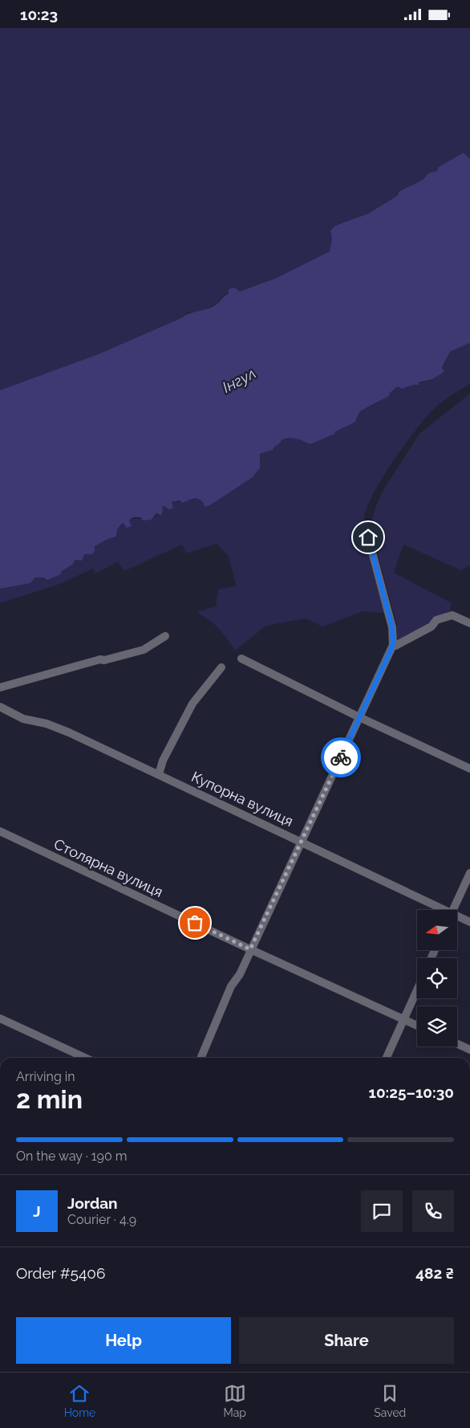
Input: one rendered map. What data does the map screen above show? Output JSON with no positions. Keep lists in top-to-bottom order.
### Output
{
  "streets": {
    "street": ["Купорна вулиця", "Столярна вулиця"]
  },
  "water": ["Інгул"],
  "north": "left",
  "page": {
    "status": "10:23",
    "heading": ["2 min", "Arriving in", "10:25–10:30"],
    "panel": [
      "Jordan",
      "Courier · 4.9",
      "Order #5406",
      "482 ₴"
    ],
    "bar": "On the way · 190 m",
    "round": "J",
    "buttons": ["Help", "Share"],
    "tabs": ["Home", "Map", "Saved"]
  }
}
